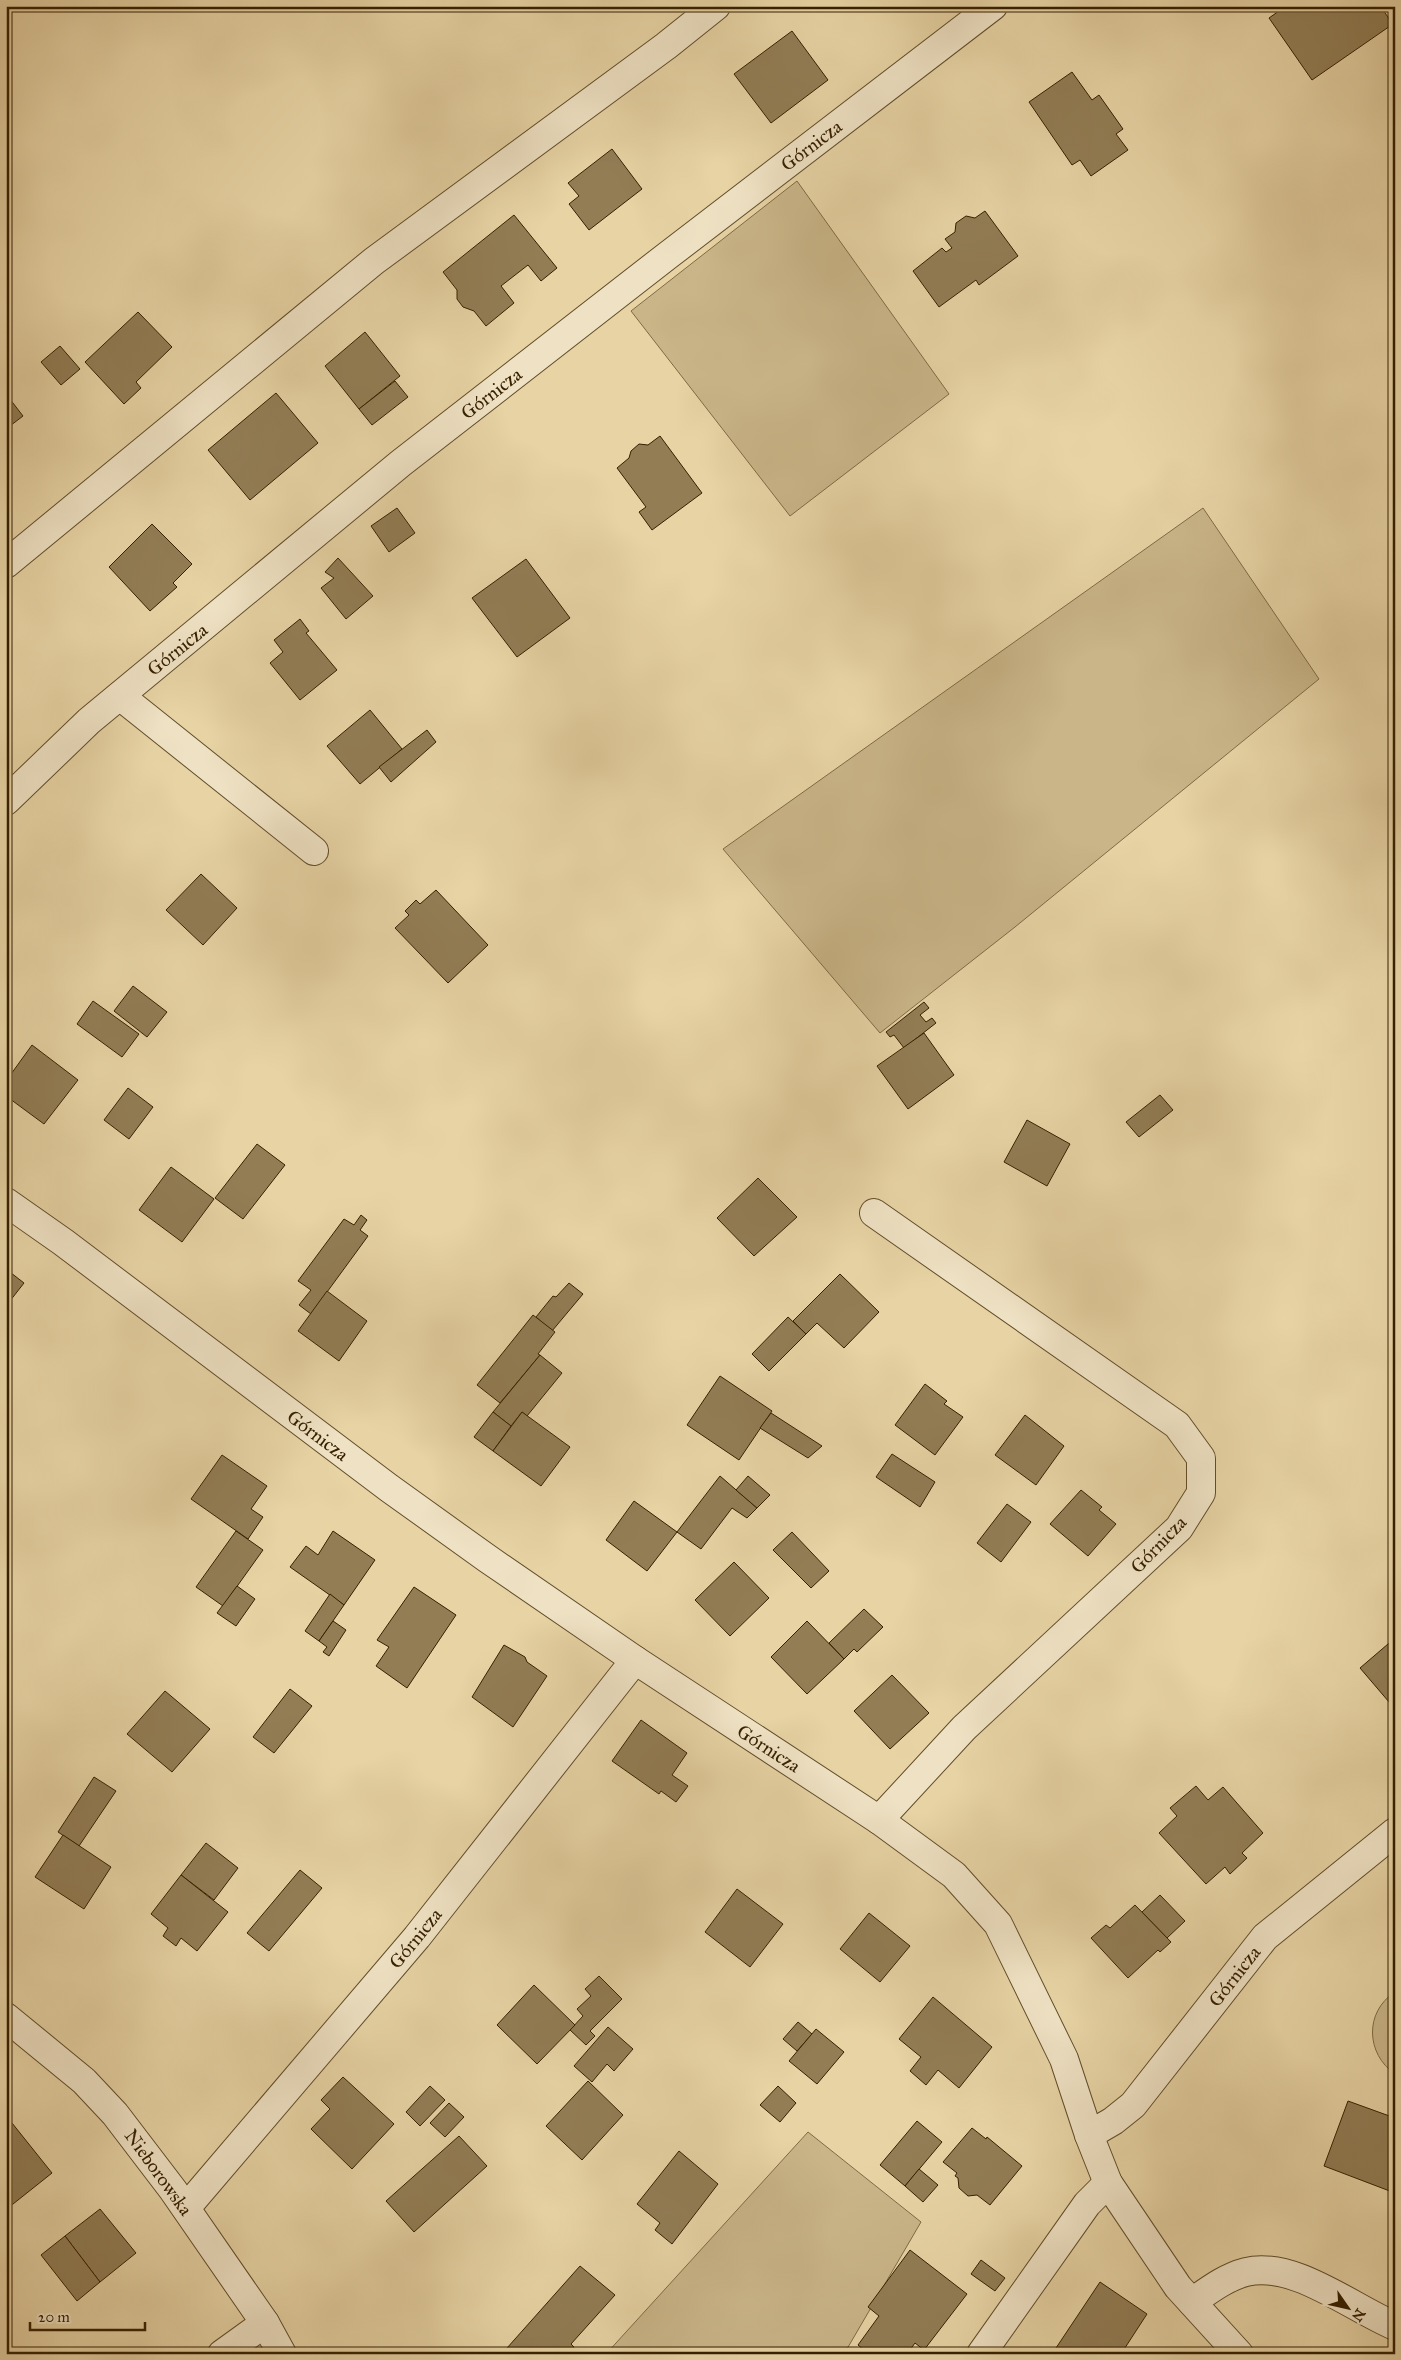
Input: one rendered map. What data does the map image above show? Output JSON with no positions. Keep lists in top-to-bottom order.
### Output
{
  "streets": {
    "street": ["Górnicza", "Nieborowska"]
  },
  "crossings": [
    ["Górnicza", "Nieborowska"]
  ],
  "scale_bar": "20 m",
  "north": "bottom right"
}
